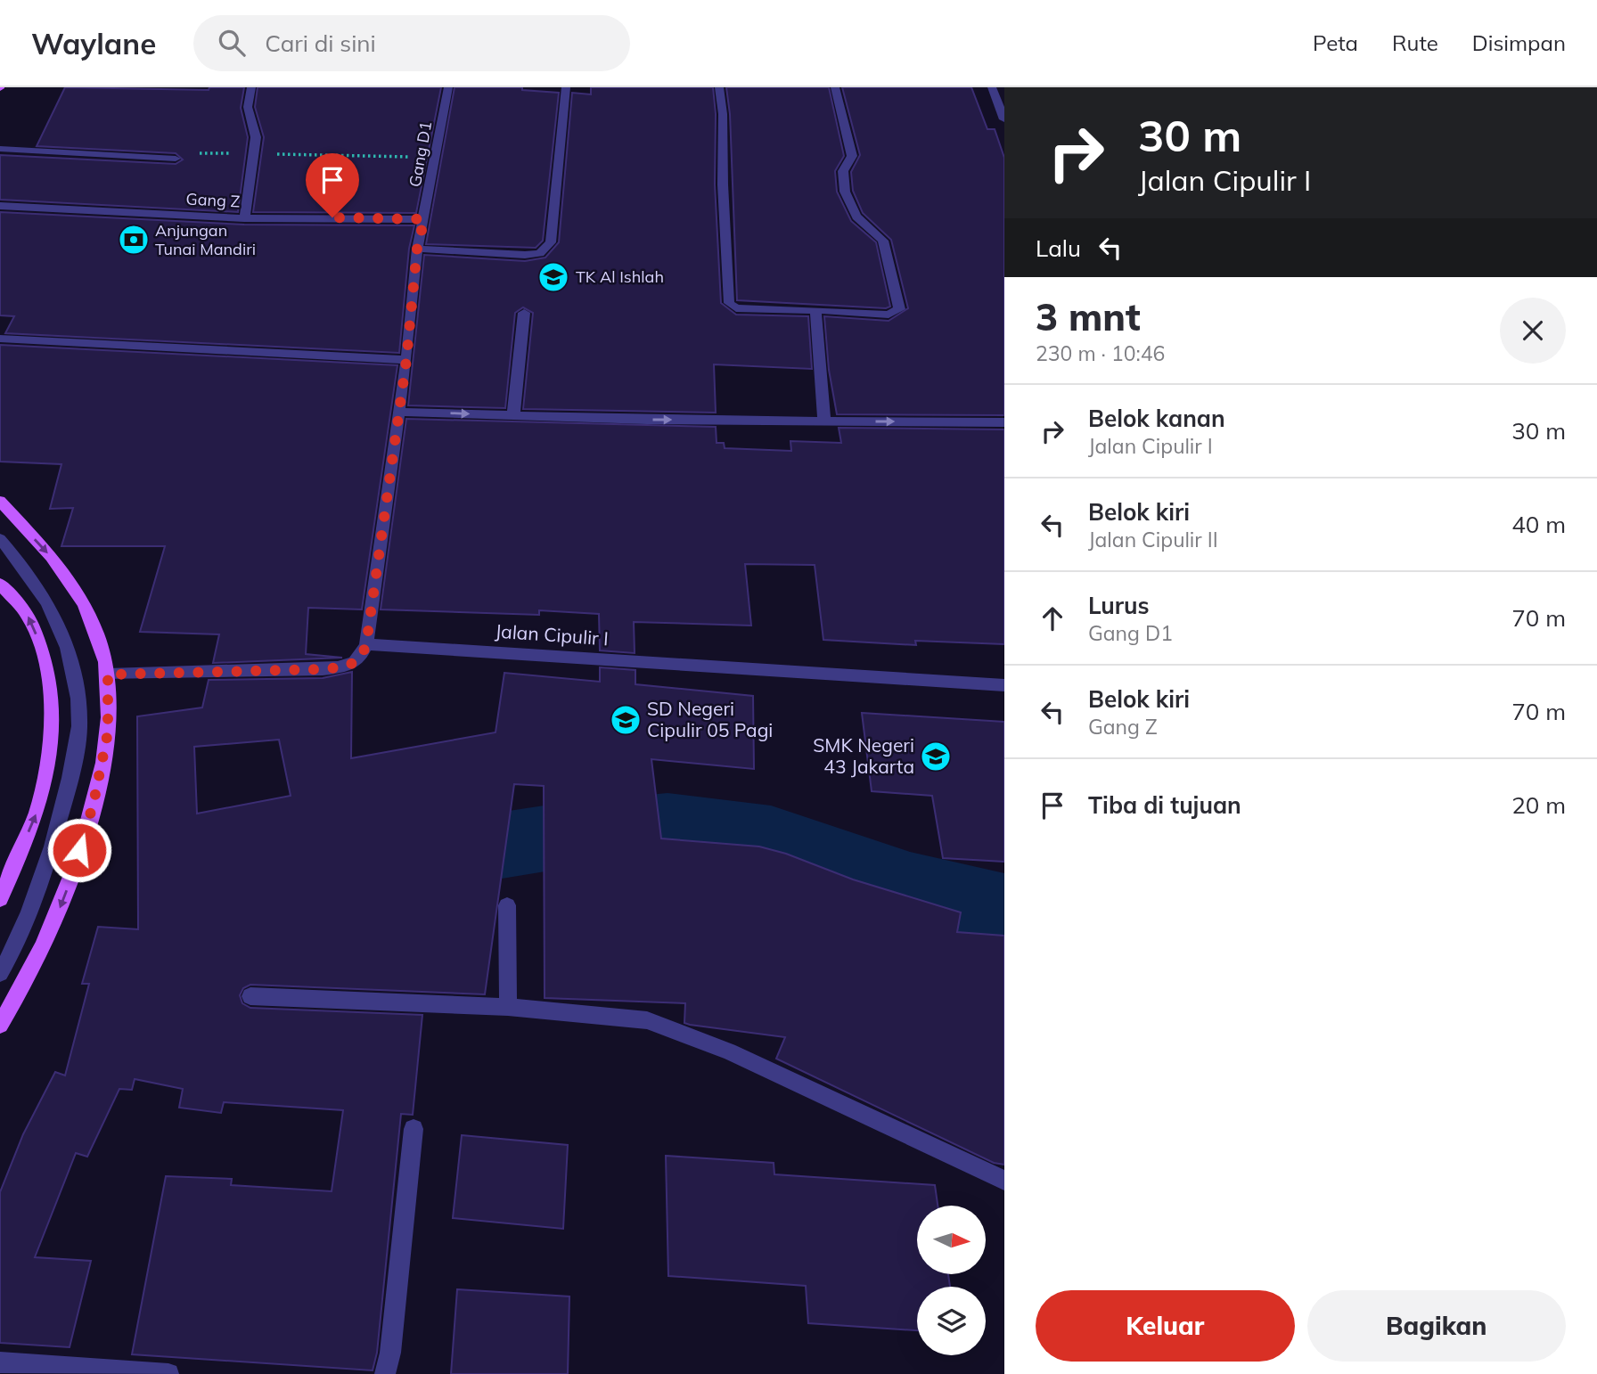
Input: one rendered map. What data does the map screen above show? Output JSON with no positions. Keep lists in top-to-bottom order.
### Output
{
  "streets": {
    "street": ["Gang D1", "Gang Z", "Jalan Cipulir I"]
  },
  "crossings": [
    ["Gang D1", "Gang Z"],
    ["Gang D1", "Jalan Cipulir I"]
  ],
  "places": {
    "bank": ["Anjungan Tunai Mandiri"],
    "school or university": ["TK Al Ishlah", "SD Negeri Cipulir 05 Pagi", "SMK Negeri 43 Jakarta"]
  },
  "north": "right",
  "page": {
    "header": "Waylane",
    "search": "Cari di sini",
    "nav": ["Peta", "Rute", "Disimpan"],
    "turn": ["30 m", "Jalan Cipulir I"],
    "then": "Lalu",
    "heading": ["3 mnt", "230 m · 10:46"],
    "list": [
      {
        "name": "Belok kanan",
        "note": "Jalan Cipulir I",
        "value": "30 m"
      },
      {
        "name": "Belok kiri",
        "note": "Jalan Cipulir II",
        "value": "40 m"
      },
      {
        "name": "Lurus",
        "note": "Gang D1",
        "value": "70 m"
      },
      {
        "name": "Belok kiri",
        "note": "Gang Z",
        "value": "70 m"
      },
      {
        "name": "Tiba di tujuan",
        "value": "20 m"
      }
    ],
    "buttons": ["Keluar", "Bagikan"]
  }
}
